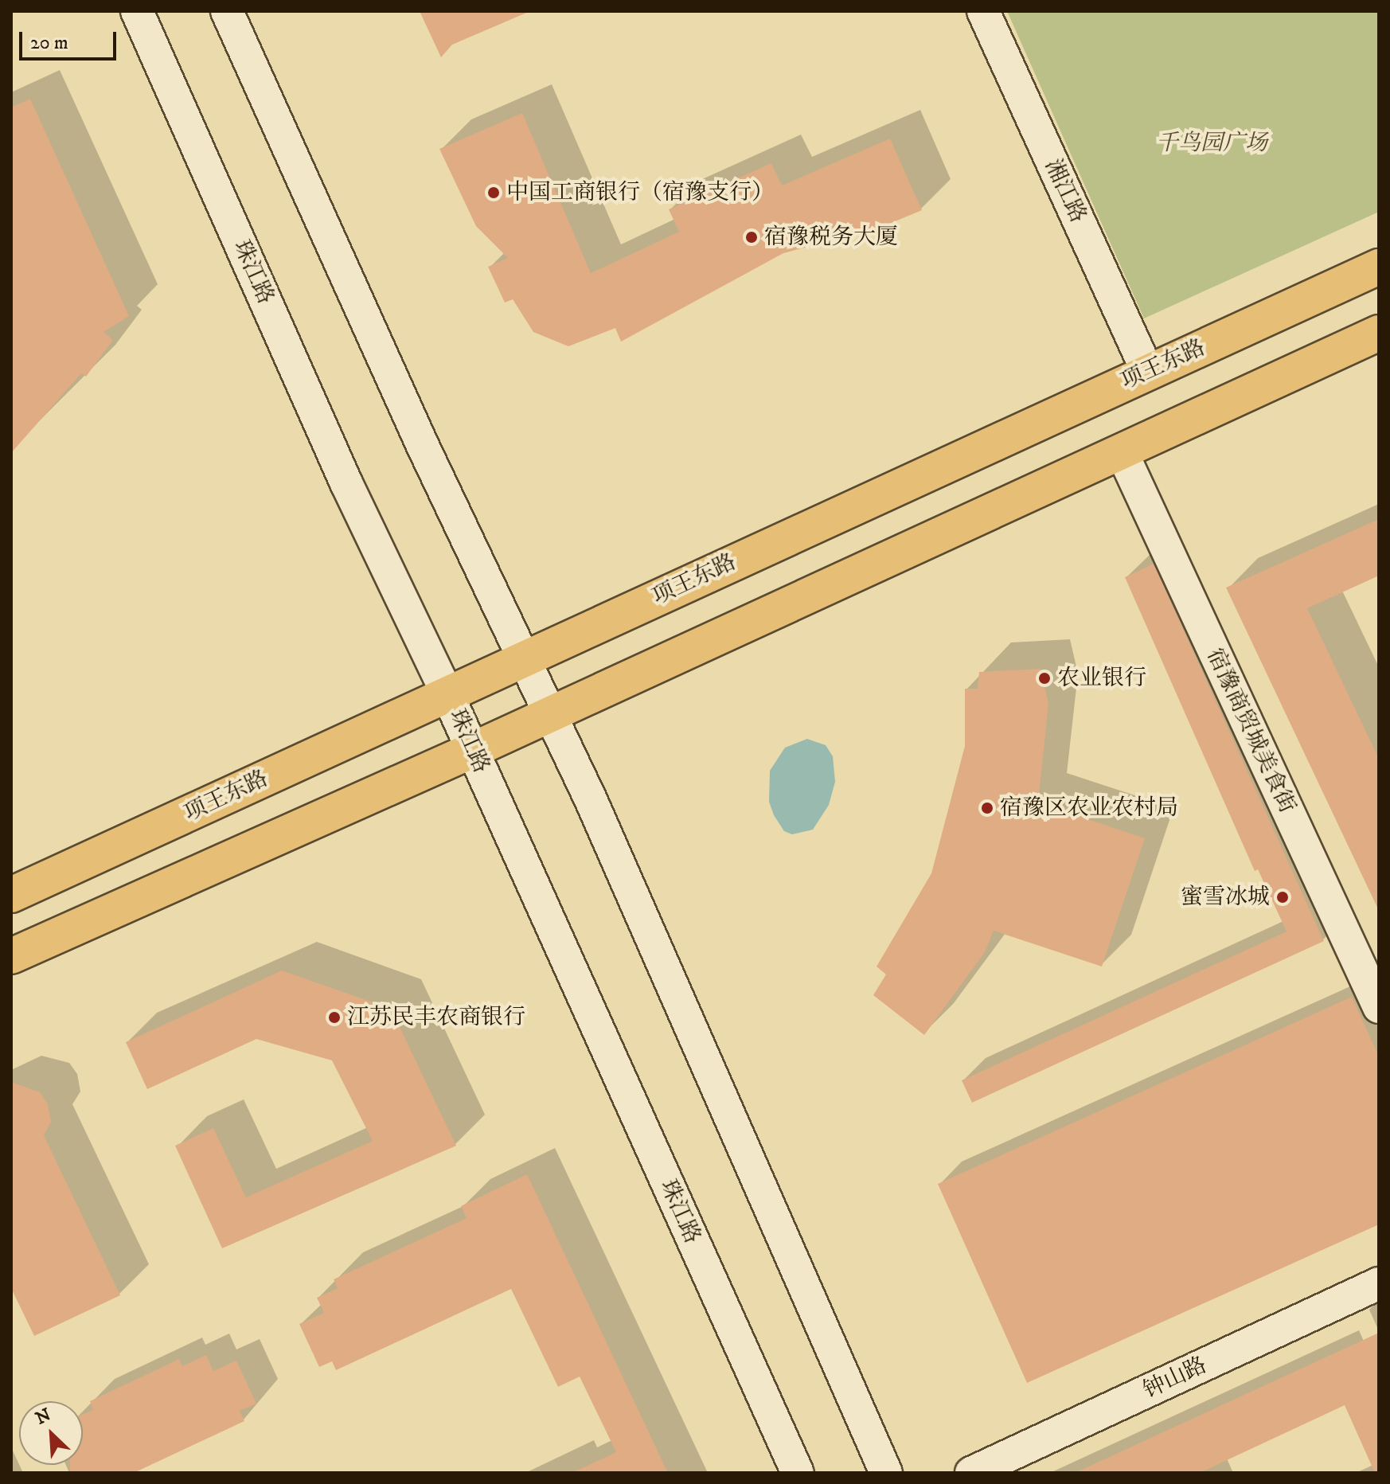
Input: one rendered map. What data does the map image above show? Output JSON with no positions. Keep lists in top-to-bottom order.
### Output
{
  "streets": {
    "main road": ["项王东路"],
    "street": [
      "湘江路",
      "珠江路",
      "宿豫商贸城美食街",
      "钟山路"
    ]
  },
  "crossings": [
    ["湘江路", "项王东路"],
    ["珠江路", "项王东路"]
  ],
  "parks": ["千鸟园广场"],
  "places": [
    "中国工商银行（宿豫支行）",
    "宿豫税务大厦",
    "农业银行",
    "宿豫区农业农村局",
    "蜜雪冰城",
    "江苏民丰农商银行"
  ],
  "scale_bar": "20 m",
  "north": "top left"
}
